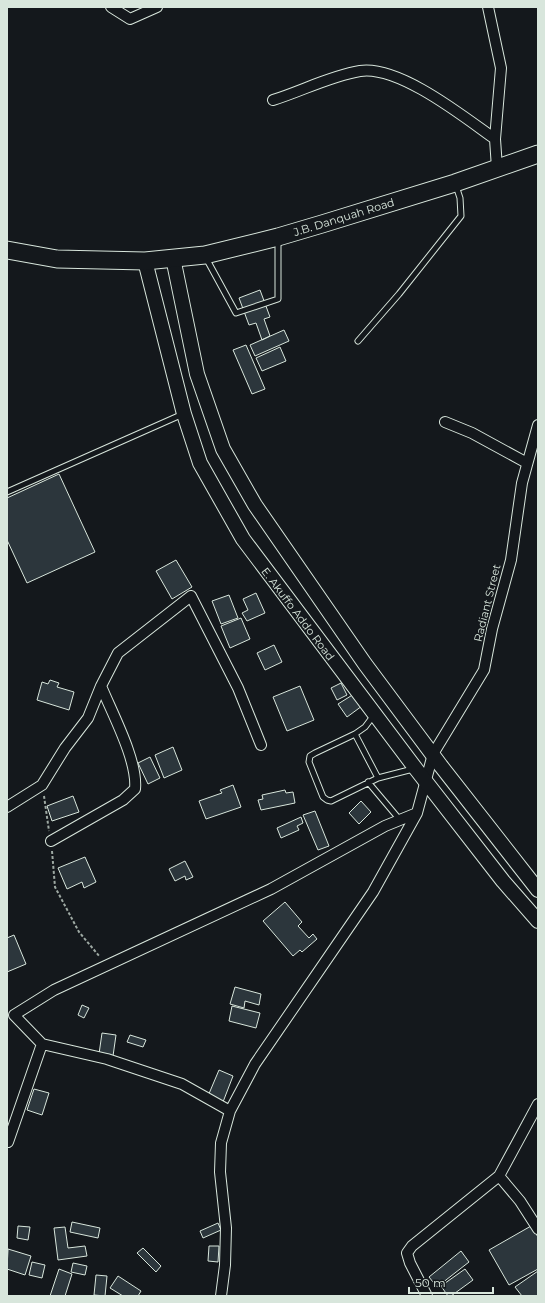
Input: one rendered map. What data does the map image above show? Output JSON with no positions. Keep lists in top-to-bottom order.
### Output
{
  "streets": {
    "highway": ["J.B. Danquah Road"],
    "main road": ["E. Akuffo Addo Road"],
    "street": ["Radiant Street"]
  },
  "crossings": [
    ["J.B. Danquah Road", "E. Akuffo Addo Road"],
    ["Radiant Street", "E. Akuffo Addo Road"]
  ],
  "scale_bar": "50 m"
}
